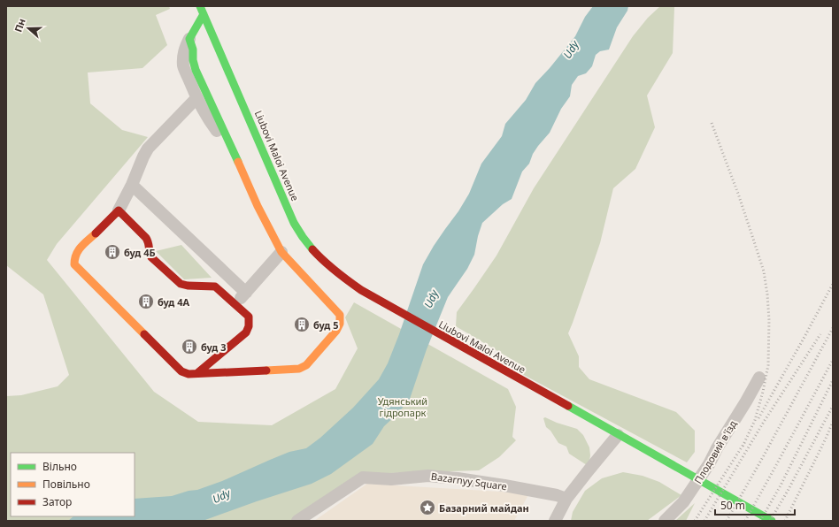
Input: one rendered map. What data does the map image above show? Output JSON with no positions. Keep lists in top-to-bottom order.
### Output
{
  "streets": {
    "street": ["Liubovi Maloi Avenue", "Плодовий в'їзд", "Bazarnyy Square"]
  },
  "water": ["Udy"],
  "parks": ["Удянський гідропарк"],
  "places": {
    "building": [
      "буд 4Б",
      "буд 4А",
      "буд 5",
      "буд 3"
    ],
    "place": ["Базарний майдан"]
  },
  "legend": ["Вільно", "Повільно", "Затор"],
  "scale_bar": "50 m",
  "north": "left"
}
